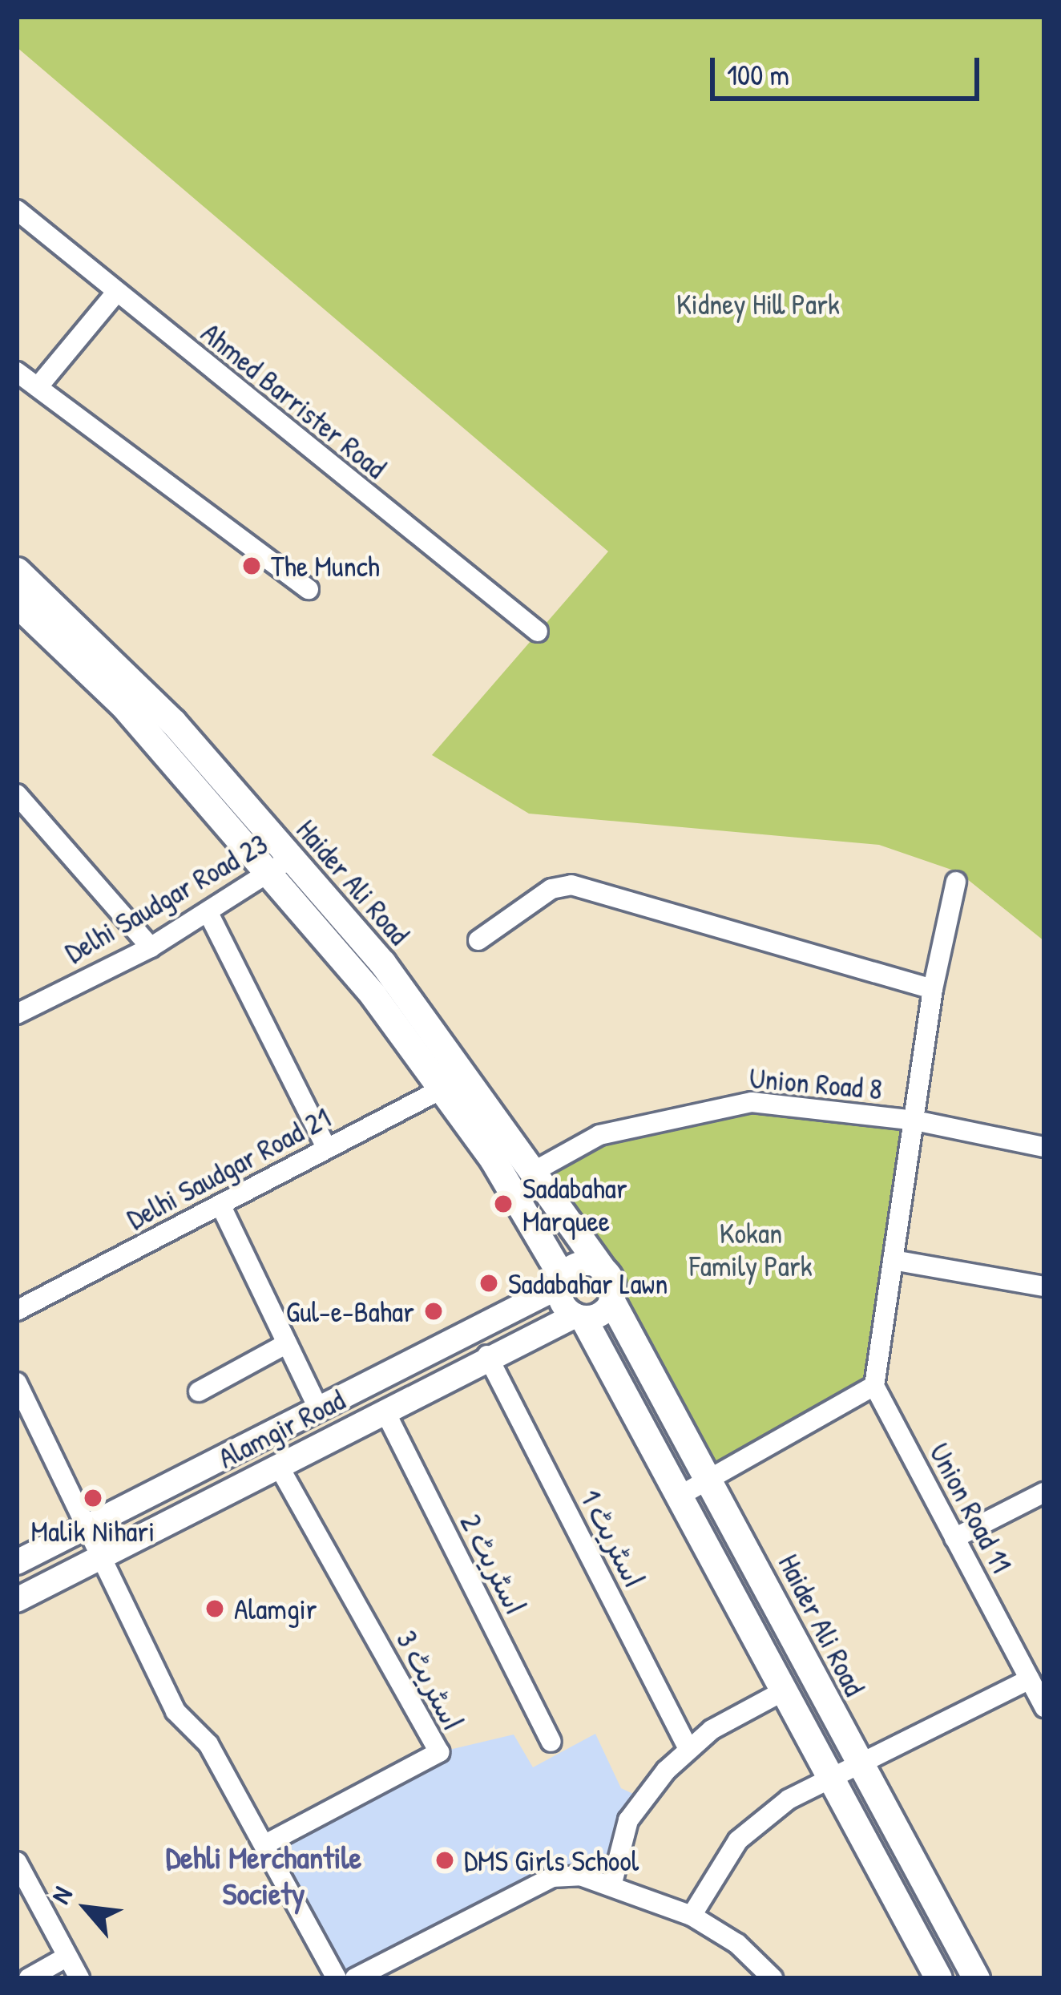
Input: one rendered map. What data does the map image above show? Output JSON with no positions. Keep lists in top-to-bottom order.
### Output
{
  "streets": {
    "main road": ["Haider Ali Road"],
    "street": [
      "Ahmed Barrister Road",
      "Delhi Saudgar Road 23",
      "Union Road 8",
      "Delhi Saudgar Road 21",
      "Alamgir Road",
      "Union Road 11",
      "اسٹریٹ 1",
      "اسٹریٹ 2",
      "اسٹریٹ 3"
    ]
  },
  "crossings": [
    ["Haider Ali Road", "Delhi Saudgar Road 23"],
    ["Haider Ali Road", "Union Road 8"],
    ["Haider Ali Road", "Delhi Saudgar Road 21"],
    ["Haider Ali Road", "Alamgir Road"],
    ["Alamgir Road", "اسٹریٹ 1"],
    ["Alamgir Road", "اسٹریٹ 2"],
    ["Alamgir Road", "اسٹریٹ 3"]
  ],
  "districts": ["Dehli Merchantile Society"],
  "parks": ["Kidney Hill Park", "Kokan Family Park"],
  "places": [
    "The Munch",
    "Sadabahar Marquee",
    "Sadabahar Lawn",
    "Gul-e-Bahar",
    "Malik Nihari",
    "Alamgir",
    "DMS Girls School"
  ],
  "scale_bar": "100 m",
  "north": "top left"
}
